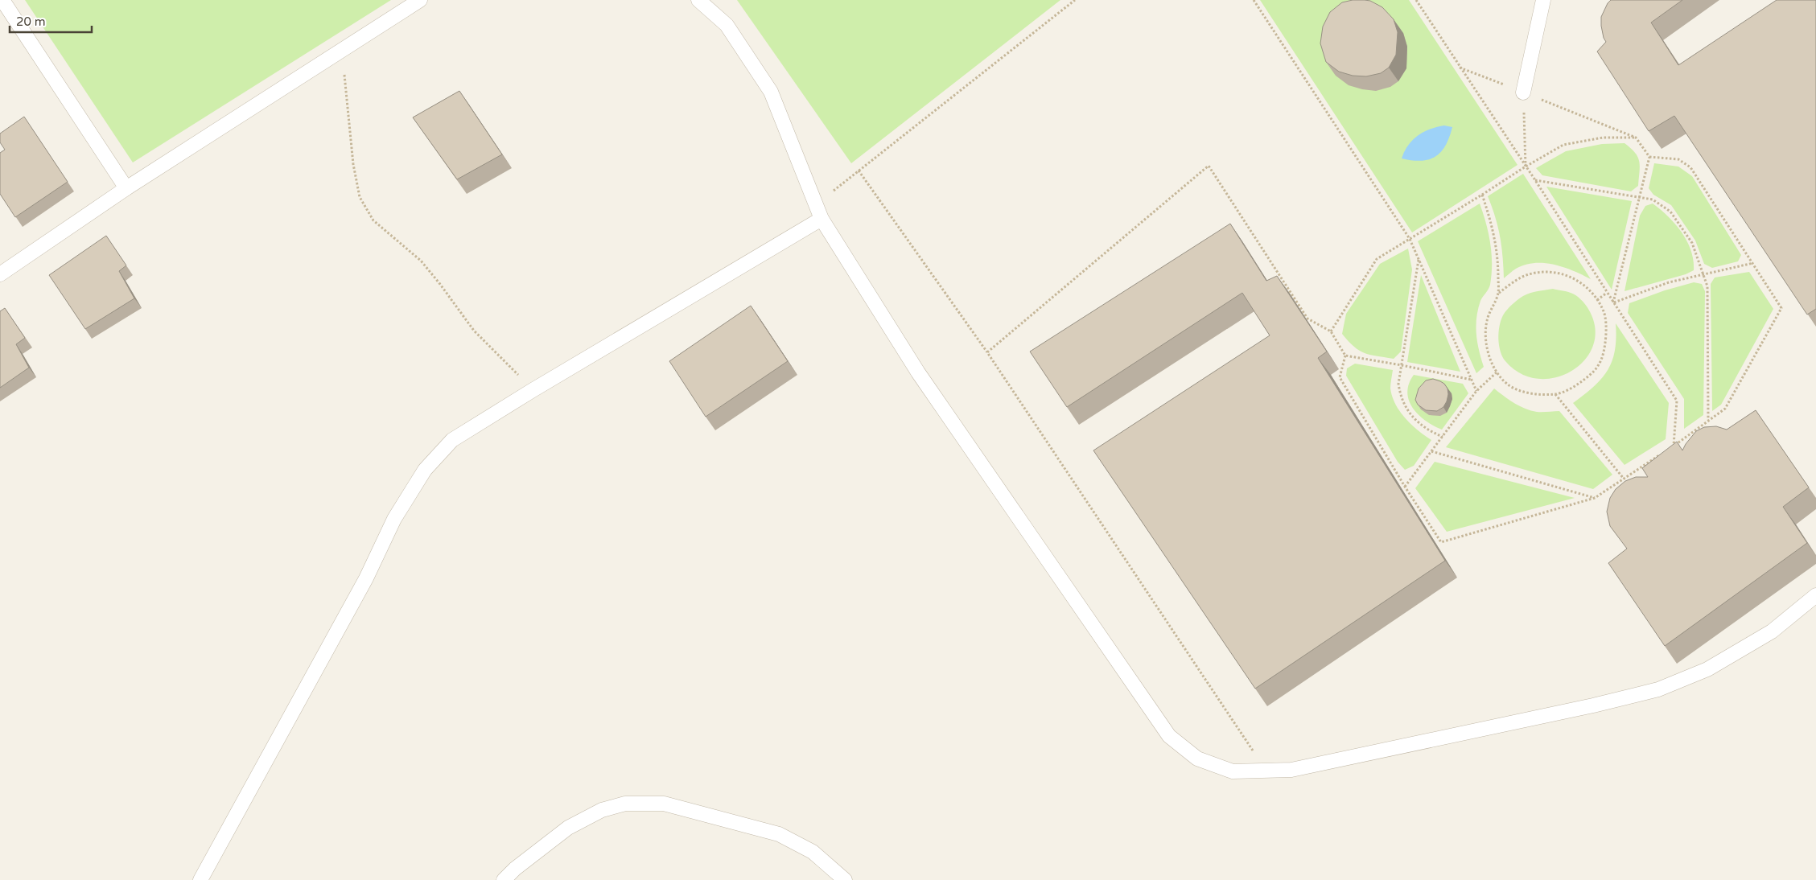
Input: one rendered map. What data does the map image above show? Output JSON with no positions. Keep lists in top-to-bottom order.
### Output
{
  "scale_bar": "20 m"
}
